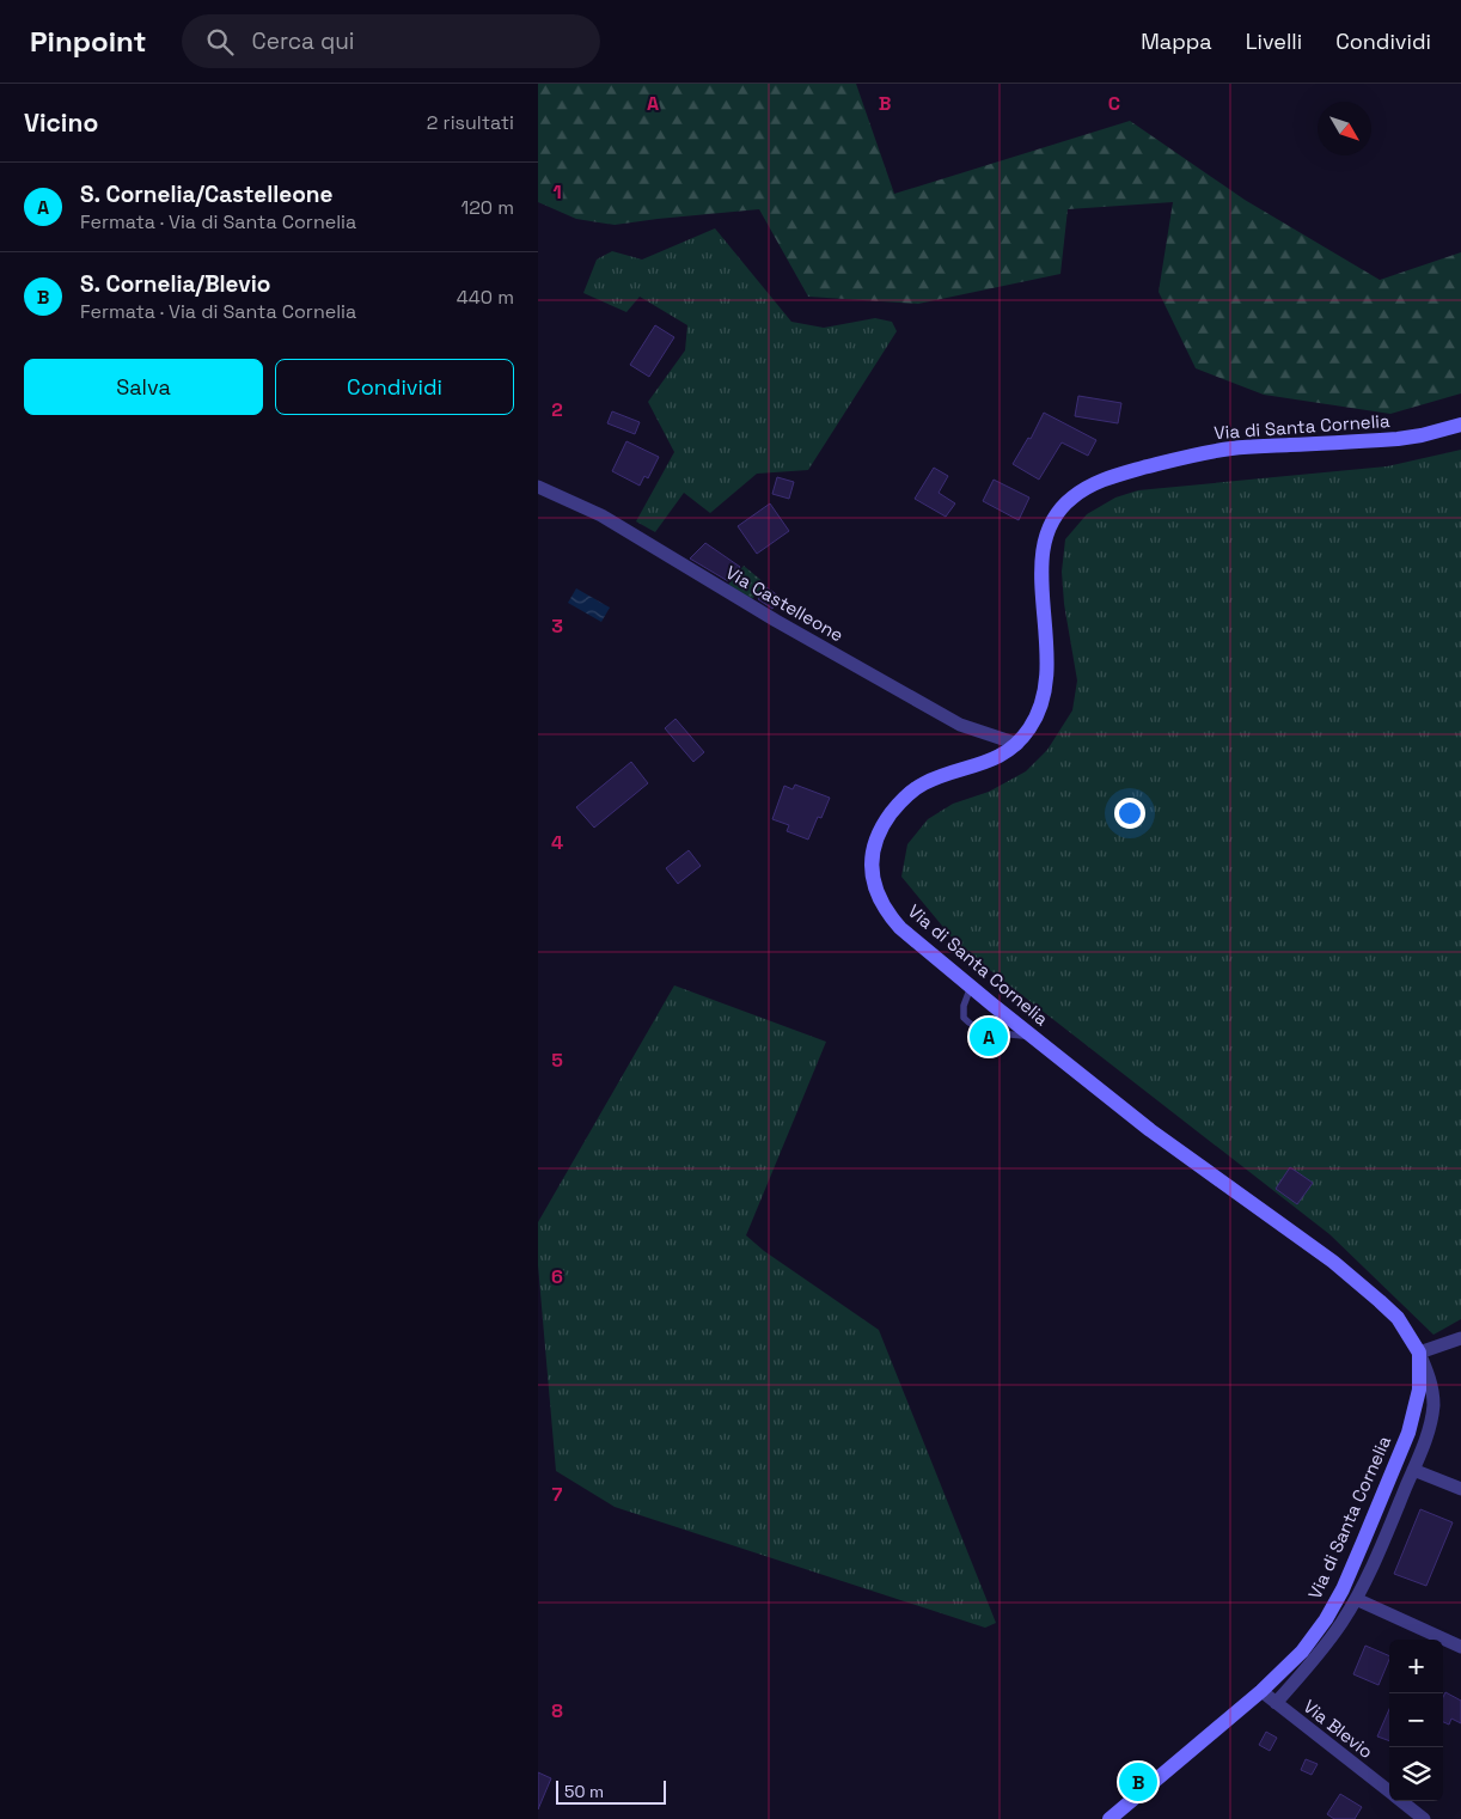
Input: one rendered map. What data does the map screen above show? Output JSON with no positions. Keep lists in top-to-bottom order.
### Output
{
  "streets": {
    "street": ["Via di Santa Cornelia", "Via Castelleone", "Via Blevio"]
  },
  "crossings": [
    ["Via di Santa Cornelia", "Via Castelleone"],
    ["Via di Santa Cornelia", "Via Blevio"]
  ],
  "scale_bar": "50 m",
  "north": "bottom right",
  "page": {
    "header": "Pinpoint",
    "search": "Cerca qui",
    "nav": ["Mappa", "Livelli", "Condividi"],
    "heading": ["Vicino", "2 risultati"],
    "list": [
      {
        "mark": "A",
        "name": "S. Cornelia/Castelleone",
        "note": "Fermata · Via di Santa Cornelia",
        "value": "120 m"
      },
      {
        "mark": "B",
        "name": "S. Cornelia/Blevio",
        "note": "Fermata · Via di Santa Cornelia",
        "value": "440 m"
      }
    ],
    "buttons": ["Salva", "Condividi"],
    "pins": ["A", "B"],
    "map_buttons": ["+", "−"],
    "scale": "50 m"
  },
  "grid": {
    "columns": ["A", "B", "C"],
    "rows": [
      "1",
      "2",
      "3",
      "4",
      "5",
      "6",
      "7",
      "8"
    ]
  }
}
